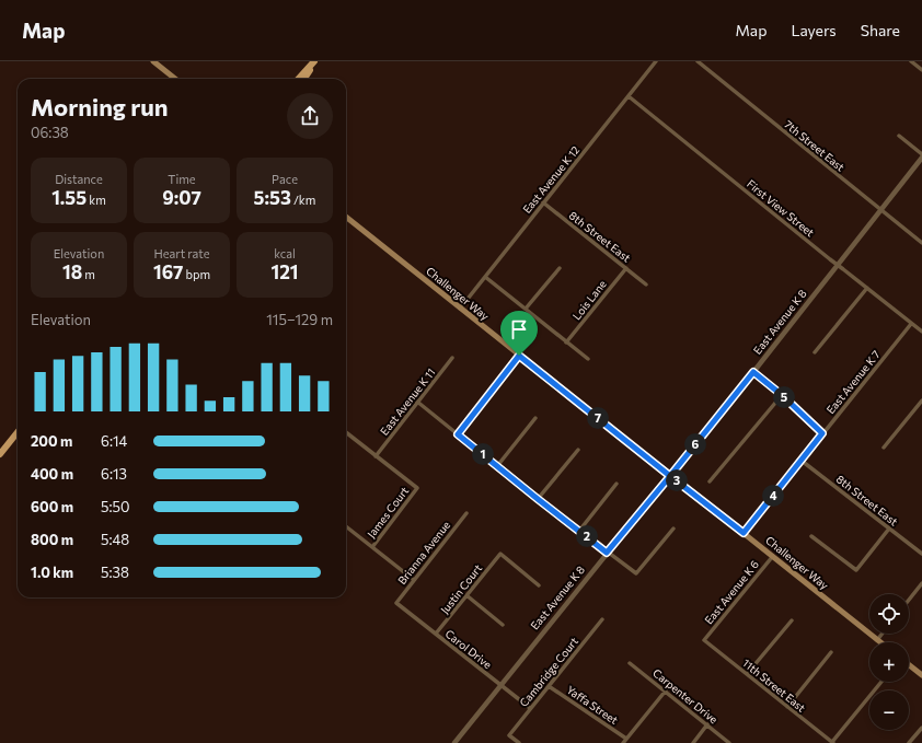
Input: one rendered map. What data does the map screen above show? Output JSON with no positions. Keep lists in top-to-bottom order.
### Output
{
  "streets": {
    "main road": ["Challenger Way"],
    "street": [
      "7th Street East",
      "East Avenue K 12",
      "First View Street",
      "8th Street East",
      "Lois Lane",
      "East Avenue K 8",
      "East Avenue K 7",
      "East Avenue K 11",
      "James Court",
      "Brianna Avenue",
      "Justin Court",
      "East Avenue K 6",
      "Carol Drive",
      "Cambridge Court",
      "11th Street East",
      "Carpenter Drive",
      "Yaffa Street"
    ]
  },
  "crossings": [
    ["7th Street East", "East Avenue K 8"],
    ["East Avenue K 12", "First View Street"],
    ["East Avenue K 12", "8th Street East"],
    ["East Avenue K 12", "Challenger Way"],
    ["First View Street", "East Avenue K 8"],
    ["First View Street", "East Avenue K 7"],
    ["8th Street East", "Lois Lane"],
    ["8th Street East", "East Avenue K 7"],
    ["Challenger Way", "East Avenue K 8"],
    ["Challenger Way", "East Avenue K 7"],
    ["Challenger Way", "East Avenue K 6"],
    ["East Avenue K 8", "Carol Drive"],
    ["East Avenue K 11", "James Court"],
    ["Brianna Avenue", "Carol Drive"],
    ["Justin Court", "Carol Drive"],
    ["East Avenue K 6", "11th Street East"],
    ["Carol Drive", "Cambridge Court"],
    ["Cambridge Court", "Yaffa Street"]
  ],
  "page": {
    "header": "Map",
    "nav": ["Map", "Layers", "Share"],
    "heading": ["Morning run", "06:38"],
    "stats": [
      ["Distance", "1.55 km"],
      ["Time", "9:07"],
      ["Pace", "5:53 /km"],
      ["Elevation", "18 m"],
      ["Heart rate", "167 bpm"],
      ["kcal", "121"]
    ],
    "chart": ["Elevation", "115–129 m"],
    "pins": [
      "5",
      "7",
      "6",
      "1",
      "3",
      "4",
      "2"
    ],
    "list": [
      {
        "name": "200 m",
        "note": "6:14"
      },
      {
        "name": "400 m",
        "note": "6:13"
      },
      {
        "name": "600 m",
        "note": "5:50"
      },
      {
        "name": "800 m",
        "note": "5:48"
      },
      {
        "name": "1.0 km",
        "note": "5:38"
      }
    ],
    "map_buttons": ["+", "−"]
  }
}
